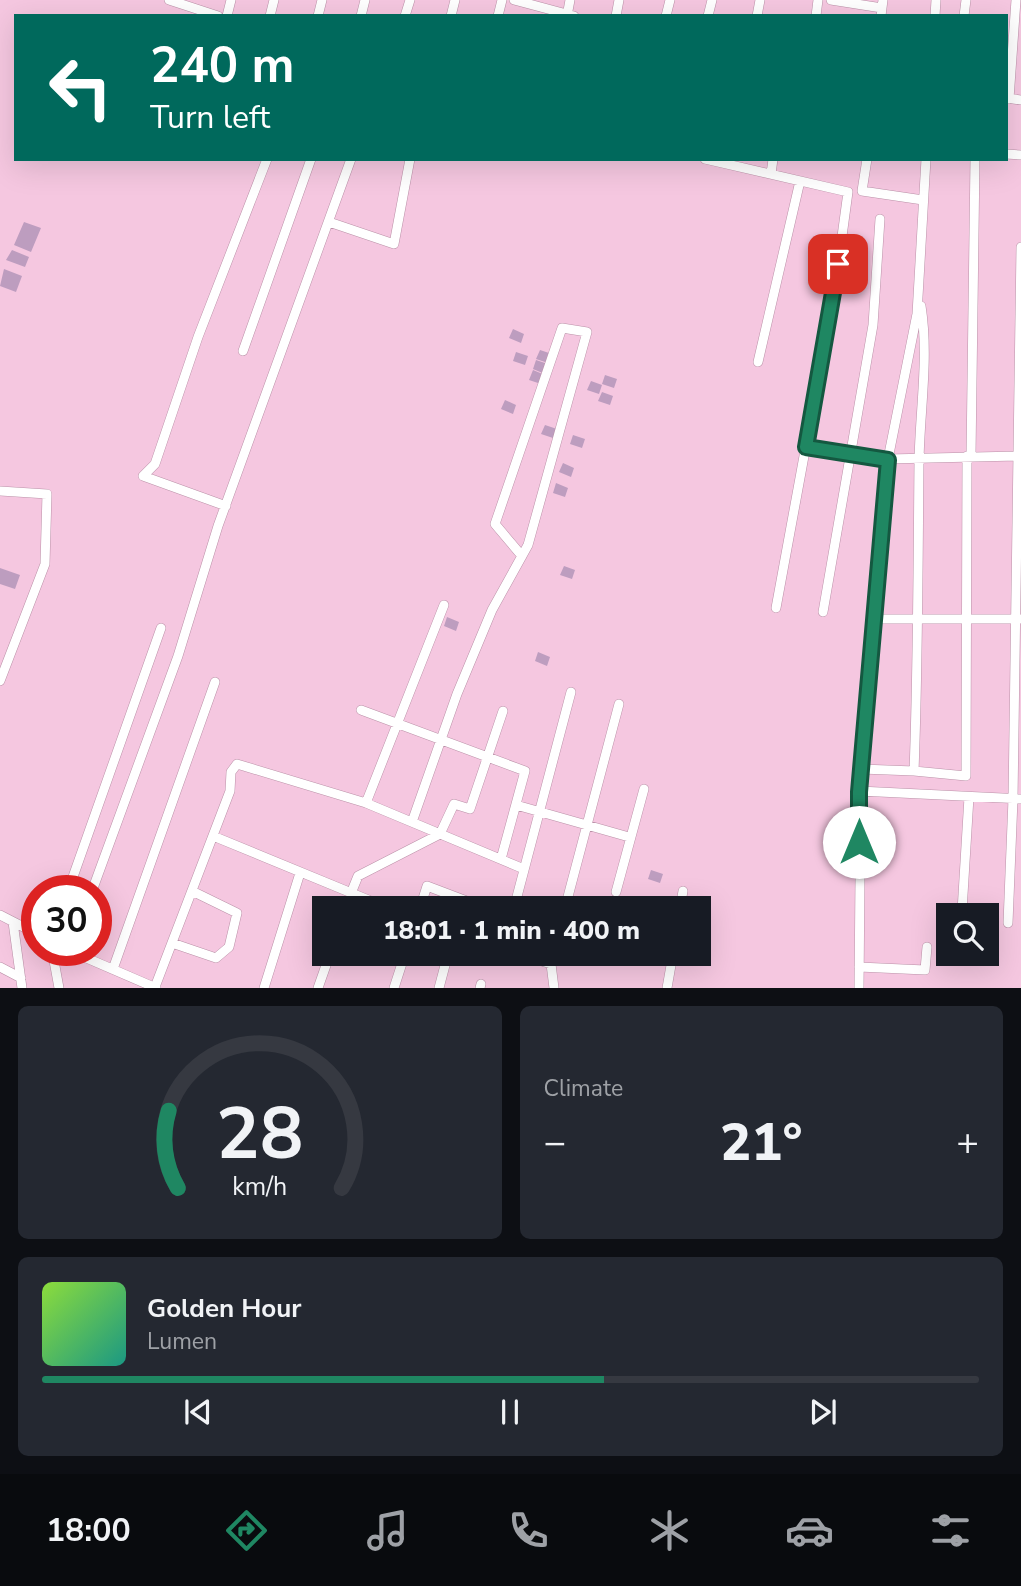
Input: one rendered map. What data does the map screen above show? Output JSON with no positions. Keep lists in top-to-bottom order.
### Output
{
  "page": {
    "turn": ["240 m", "Turn left"],
    "limit": "30",
    "trip": "18:01 · 1 min · 400 m",
    "tile": "Climate",
    "heat": ["−", "21°", "+"],
    "song": ["Golden Hour", "Lumen"],
    "tabs": "18:00",
    "gauge": ["28", "km/h"]
  }
}
